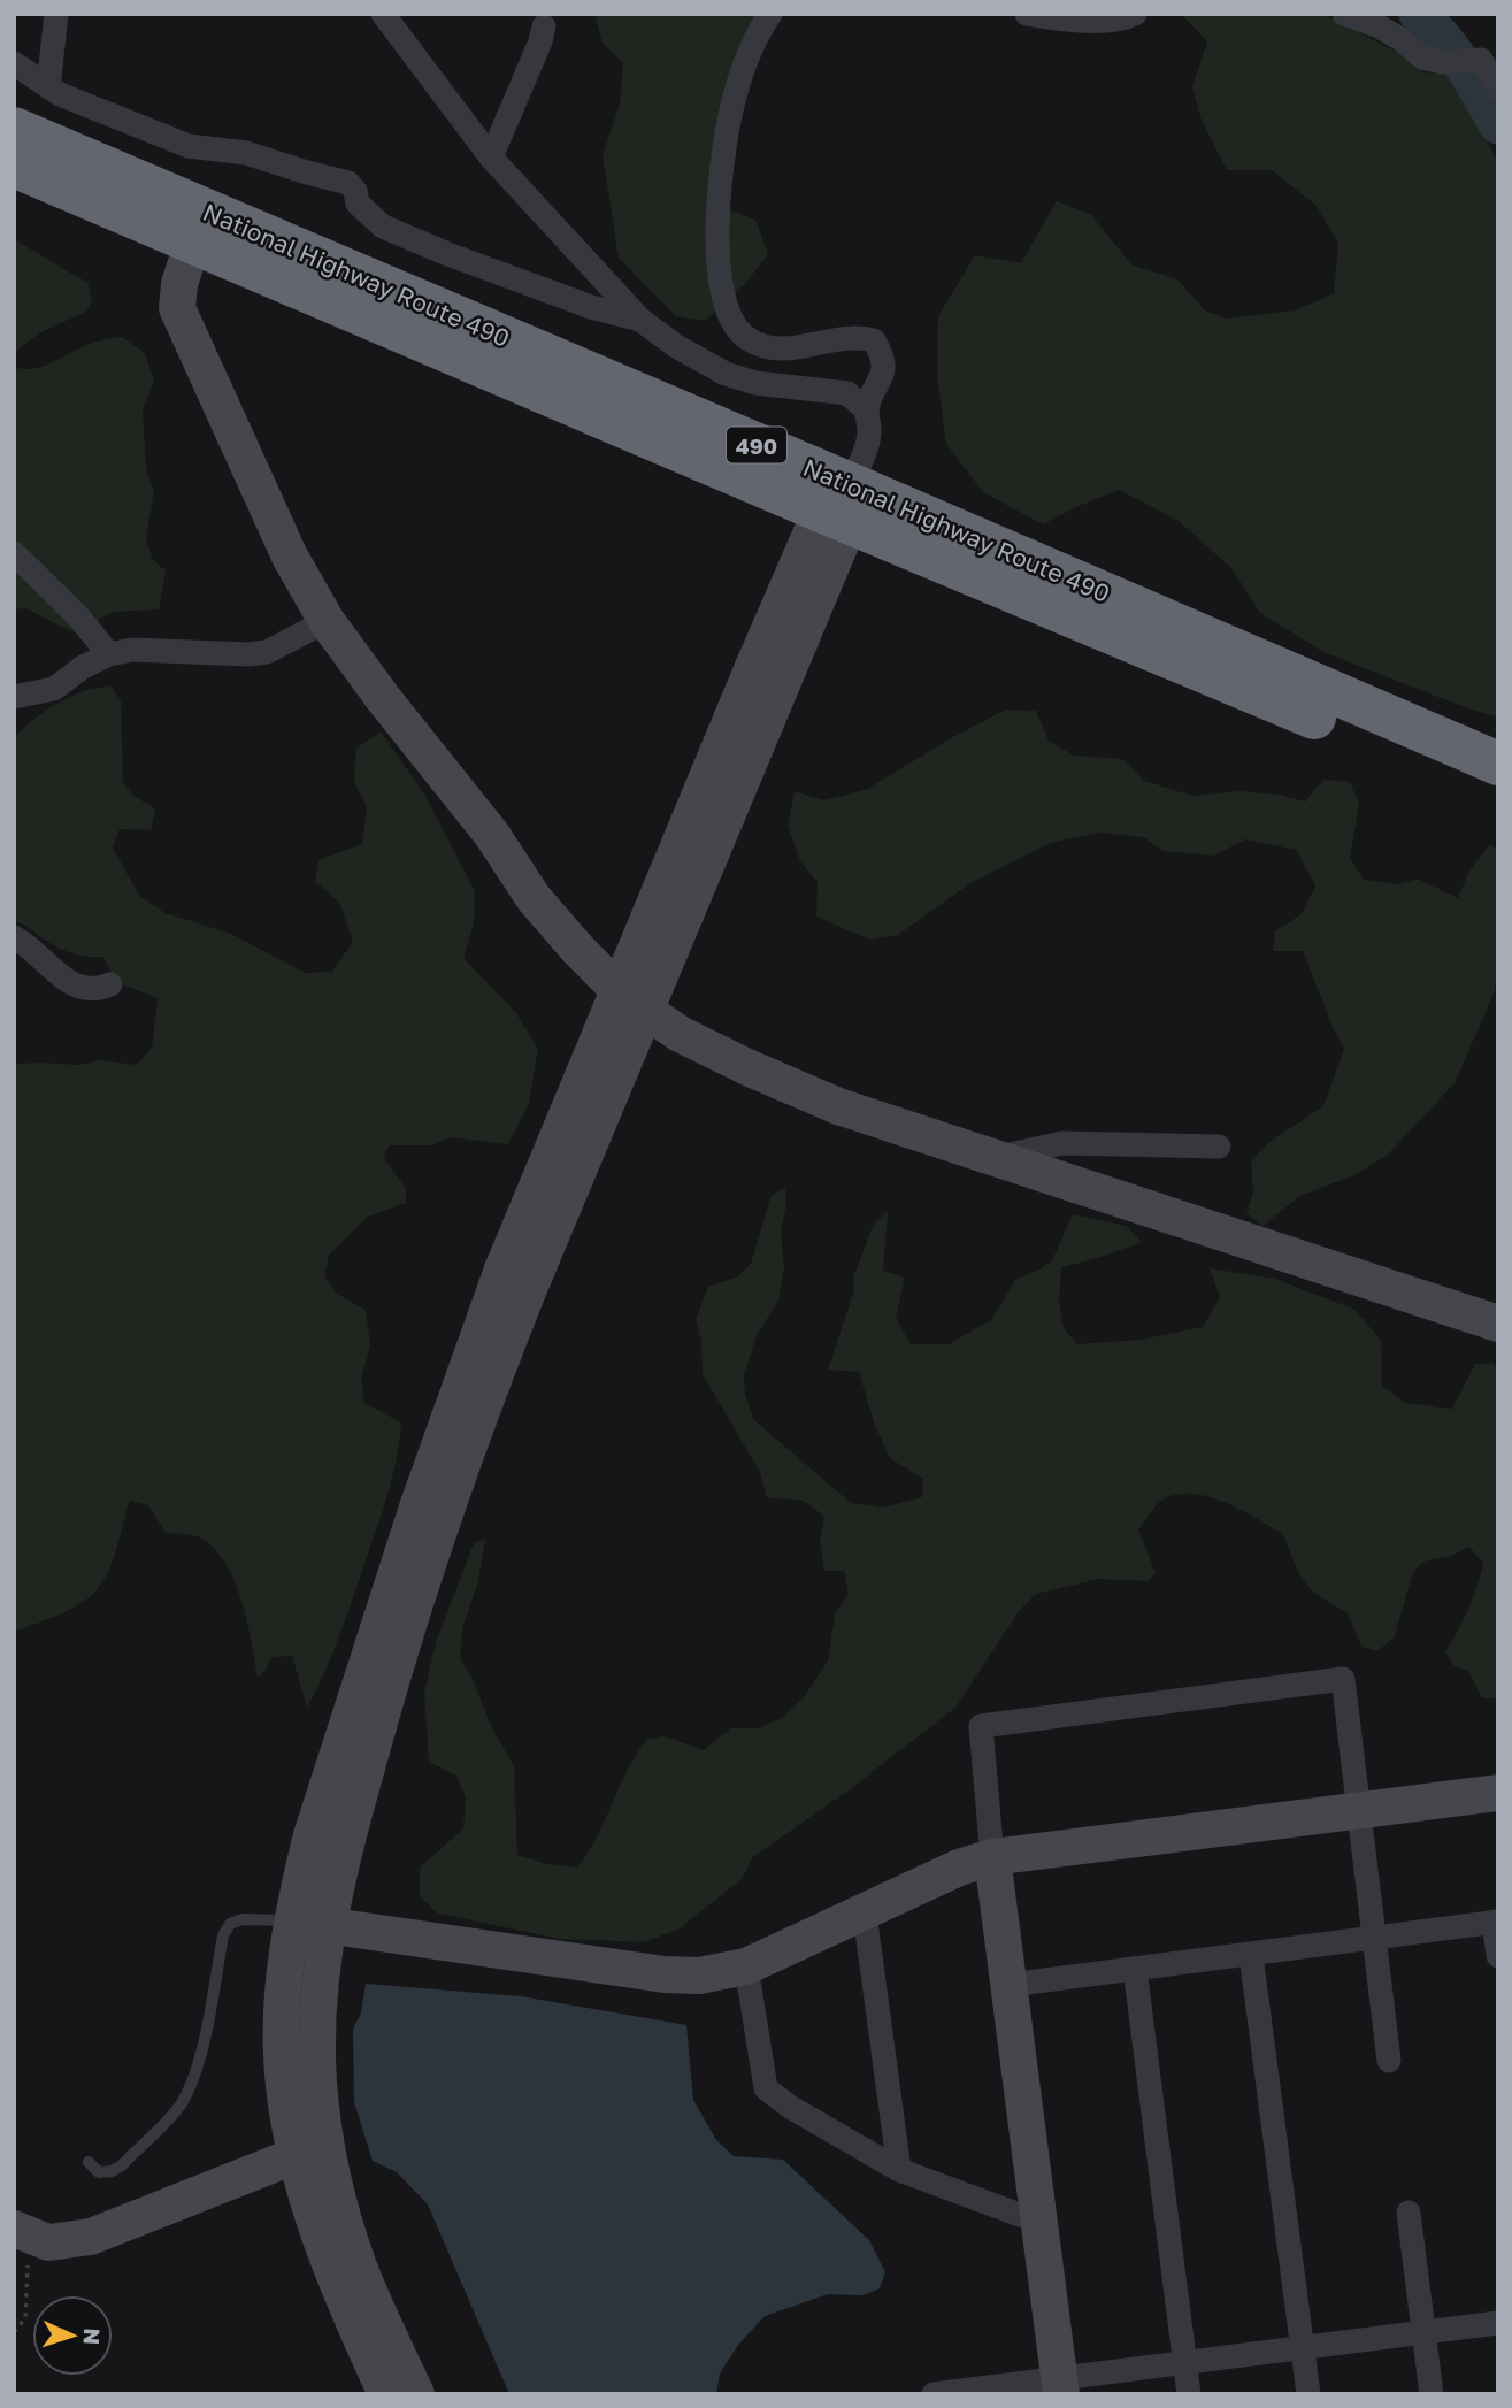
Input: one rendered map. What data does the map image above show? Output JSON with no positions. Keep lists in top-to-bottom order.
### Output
{
  "streets": {
    "highway": ["National Highway Route 490", "490"]
  },
  "north": "right"
}
